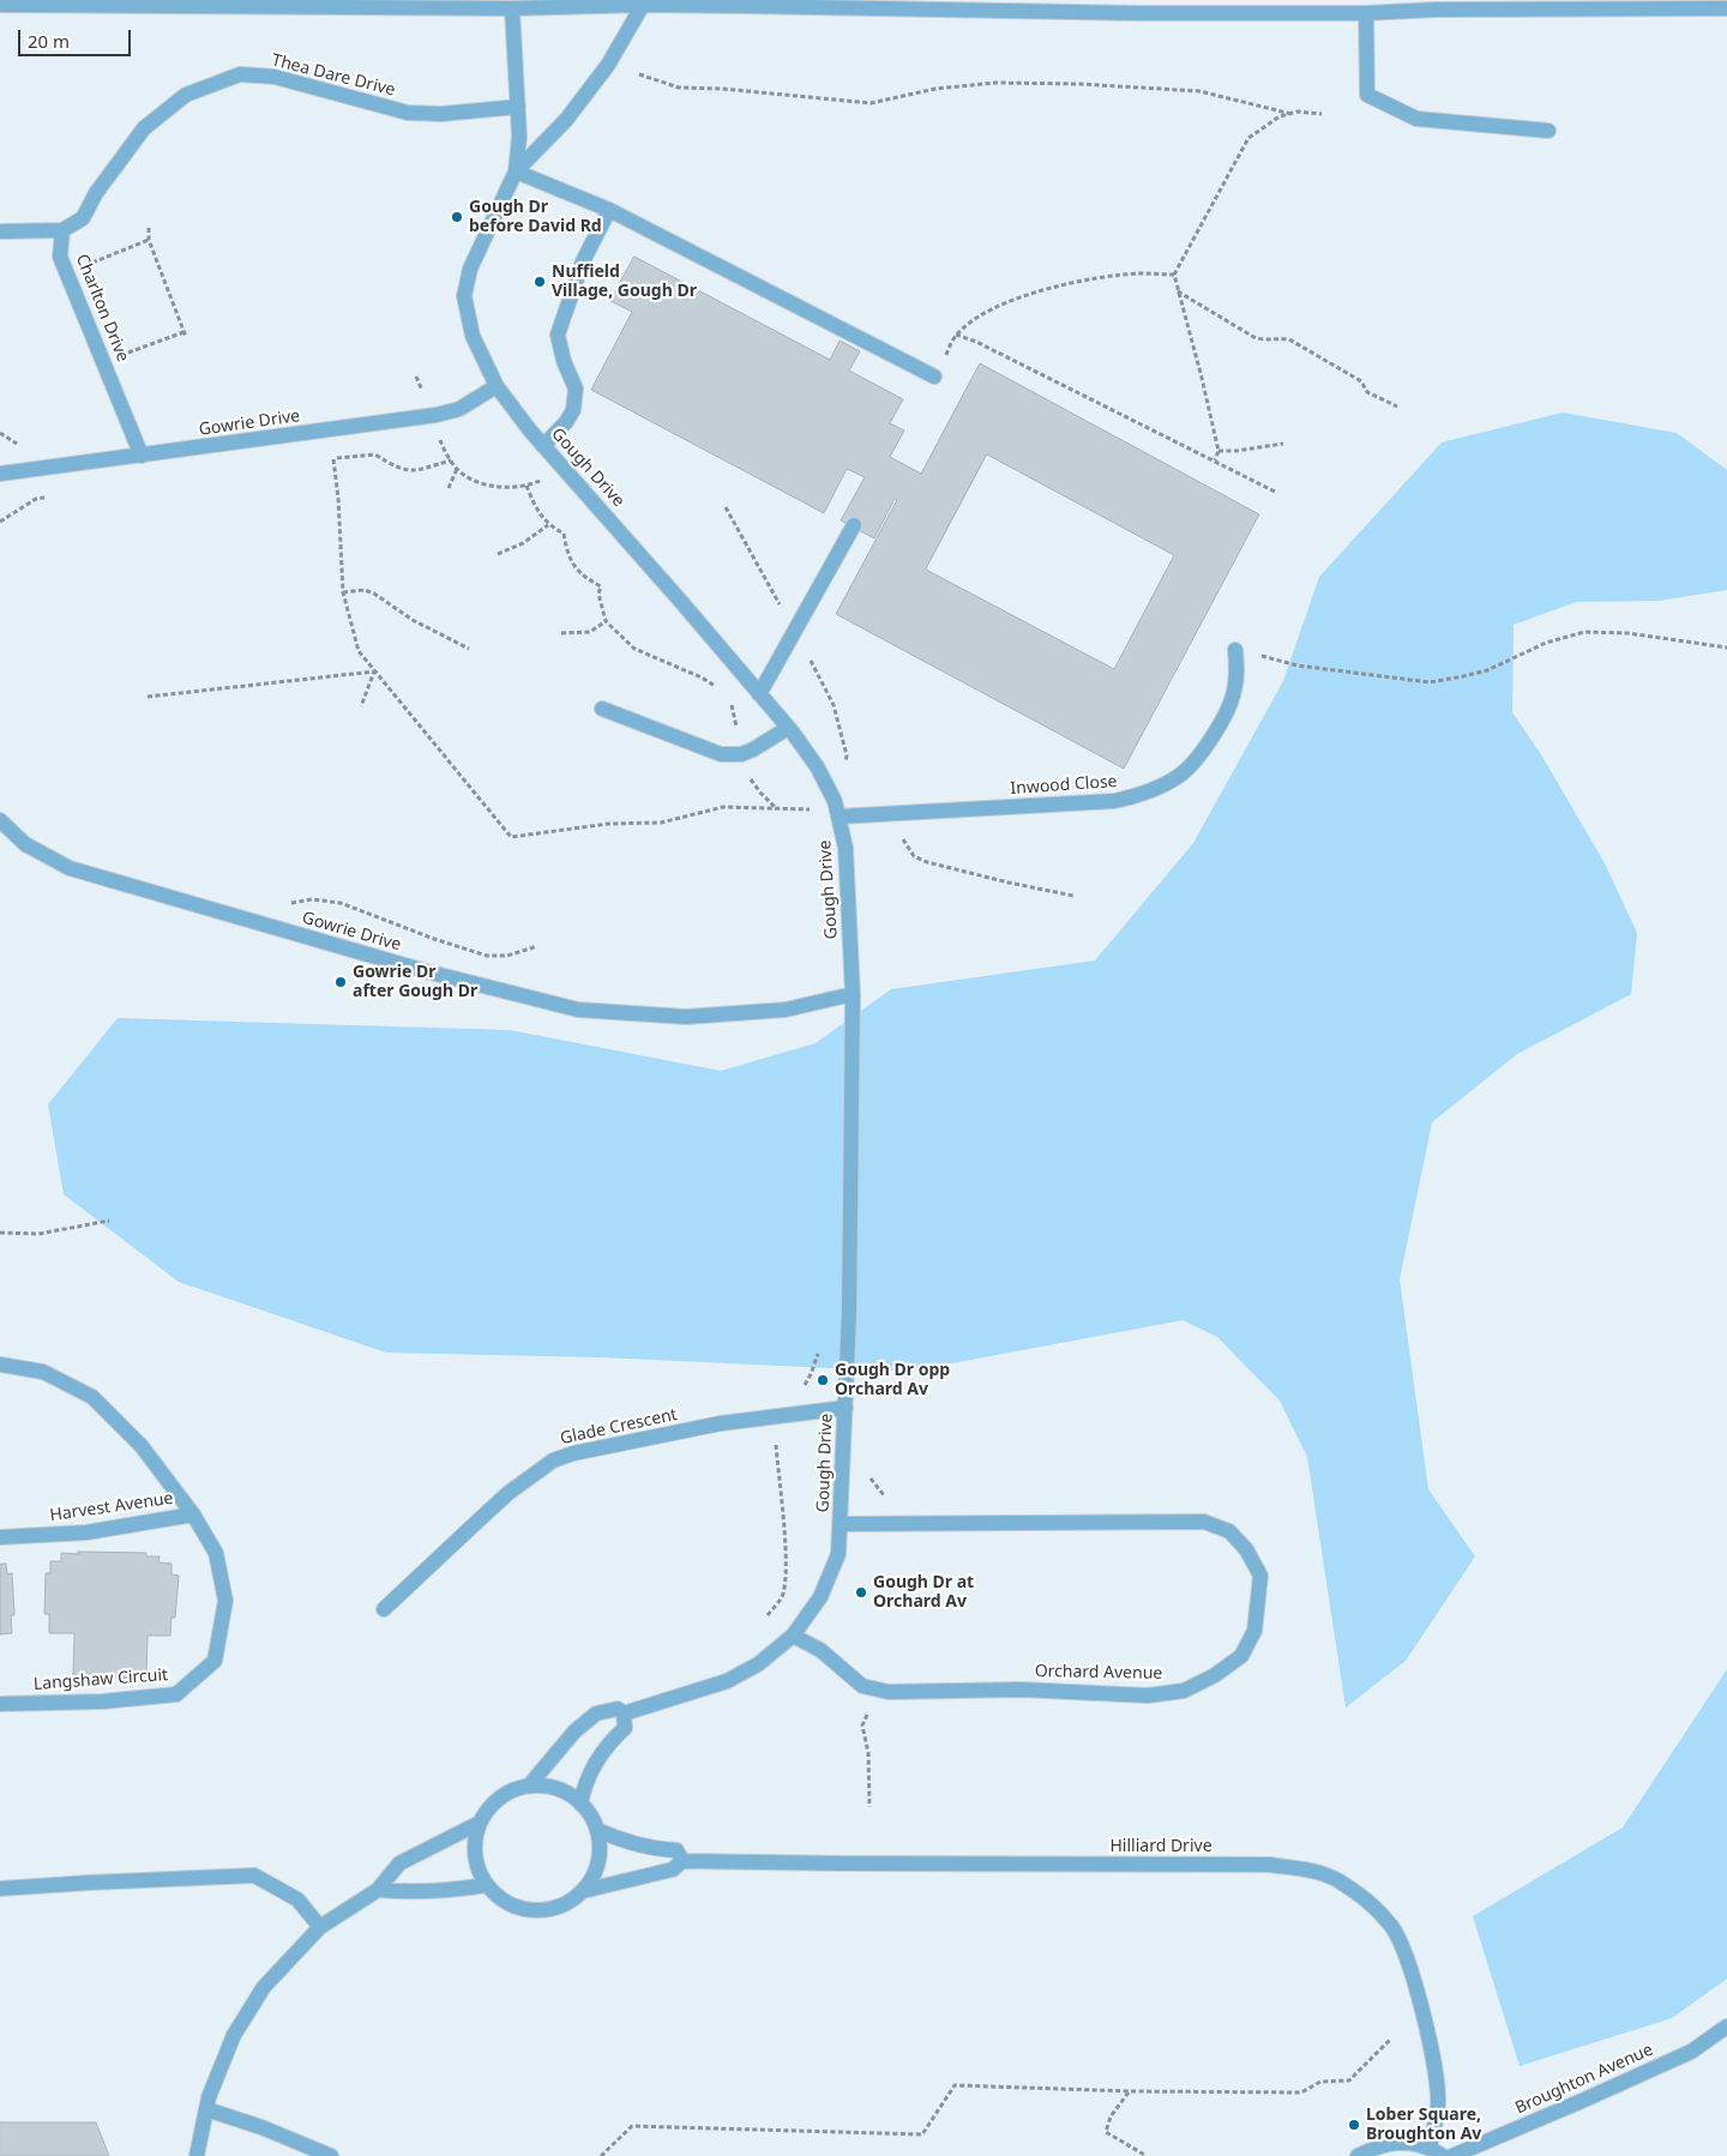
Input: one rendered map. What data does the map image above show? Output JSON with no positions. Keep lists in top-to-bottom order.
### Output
{
  "streets": {
    "street": [
      "Thea Dare Drive",
      "Charlton Drive",
      "Gowrie Drive",
      "Gough Drive",
      "Inwood Close",
      "Glade Crescent",
      "Harvest Avenue",
      "Orchard Avenue",
      "Langshaw Circuit",
      "Hilliard Drive",
      "Broughton Avenue"
    ]
  },
  "crossings": [
    ["Thea Dare Drive", "Charlton Drive"],
    ["Thea Dare Drive", "Gough Drive"],
    ["Charlton Drive", "Gowrie Drive"],
    ["Gowrie Drive", "Gough Drive"],
    ["Gough Drive", "Inwood Close"],
    ["Gough Drive", "Glade Crescent"],
    ["Gough Drive", "Orchard Avenue"],
    ["Gough Drive", "Hilliard Drive"],
    ["Harvest Avenue", "Langshaw Circuit"]
  ],
  "places": [
    "Gough Dr before David Rd",
    "Nuffield Village, Gough Dr",
    "Gowrie Dr after Gough Dr",
    "Gough Dr opp Orchard Av",
    "Gough Dr at Orchard Av",
    "Lober Square, Broughton Av"
  ],
  "scale_bar": "20 m"
}
